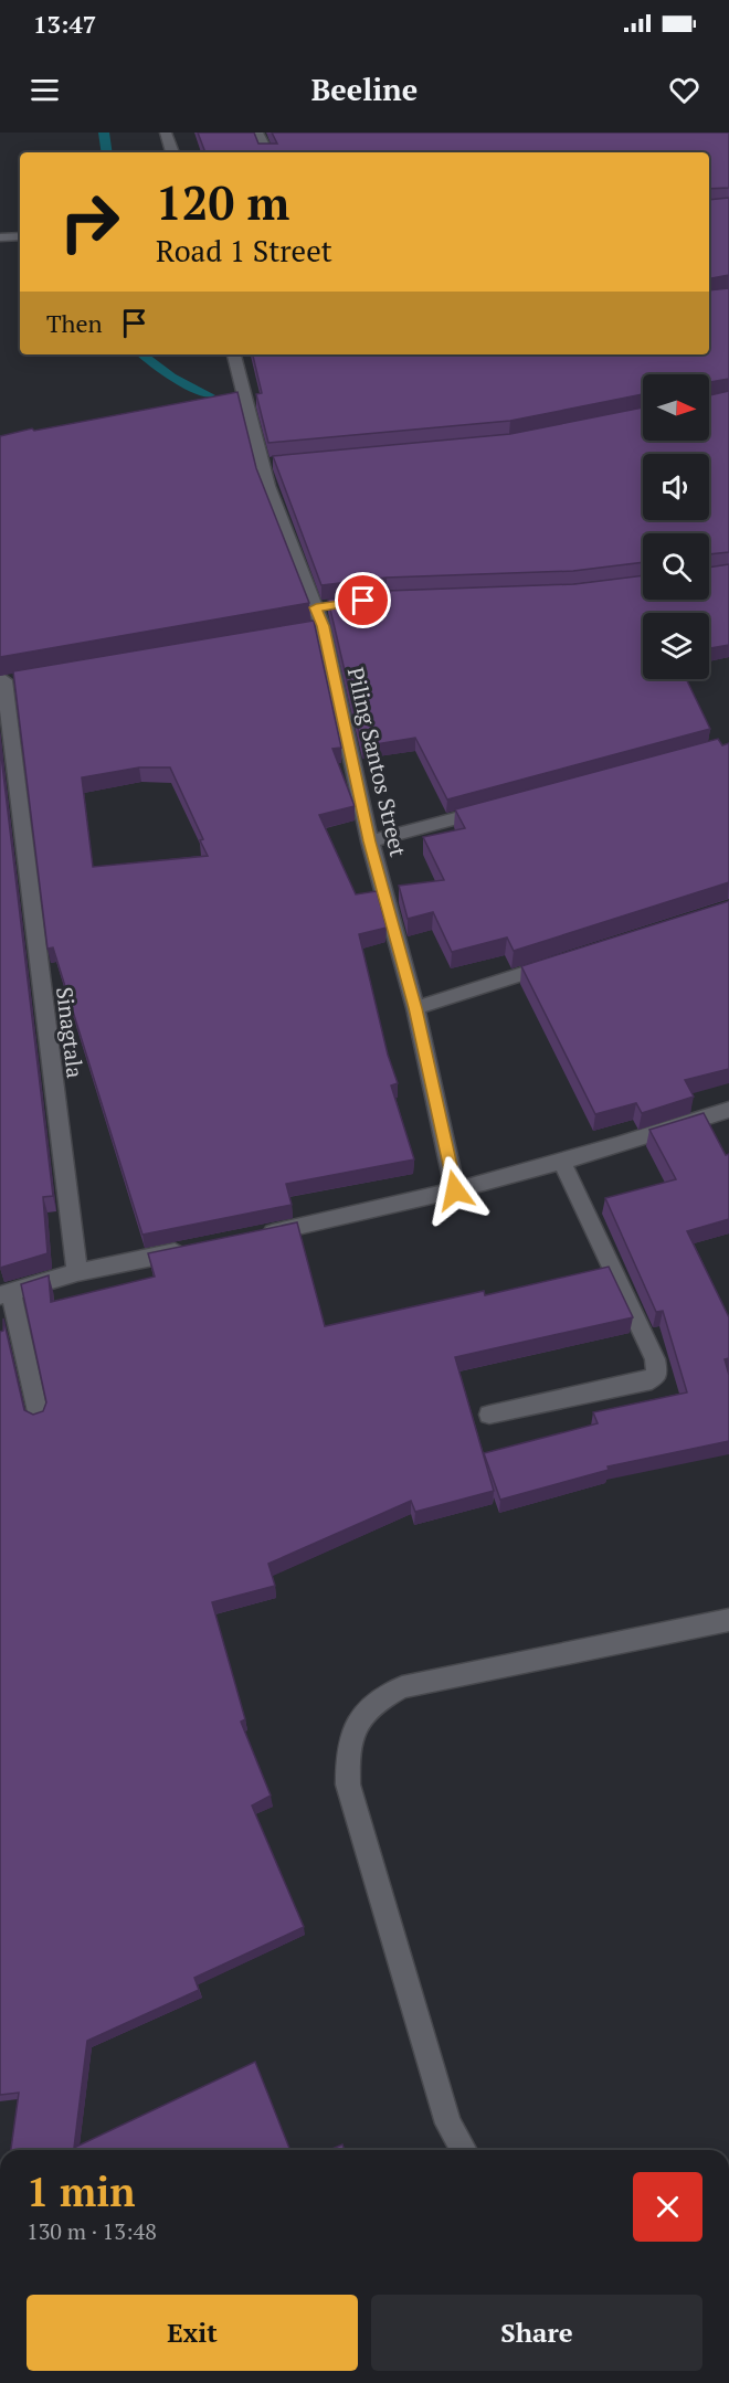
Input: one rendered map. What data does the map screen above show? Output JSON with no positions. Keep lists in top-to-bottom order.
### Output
{
  "streets": {
    "street": ["Piling Santos Street", "Sinagtala"]
  },
  "north": "right",
  "page": {
    "status": "13:47",
    "header": "Beeline",
    "turn": ["120 m", "Road 1 Street"],
    "then": "Then",
    "heading": ["1 min", "130 m · 13:48"],
    "buttons": ["Exit", "Share"]
  }
}
